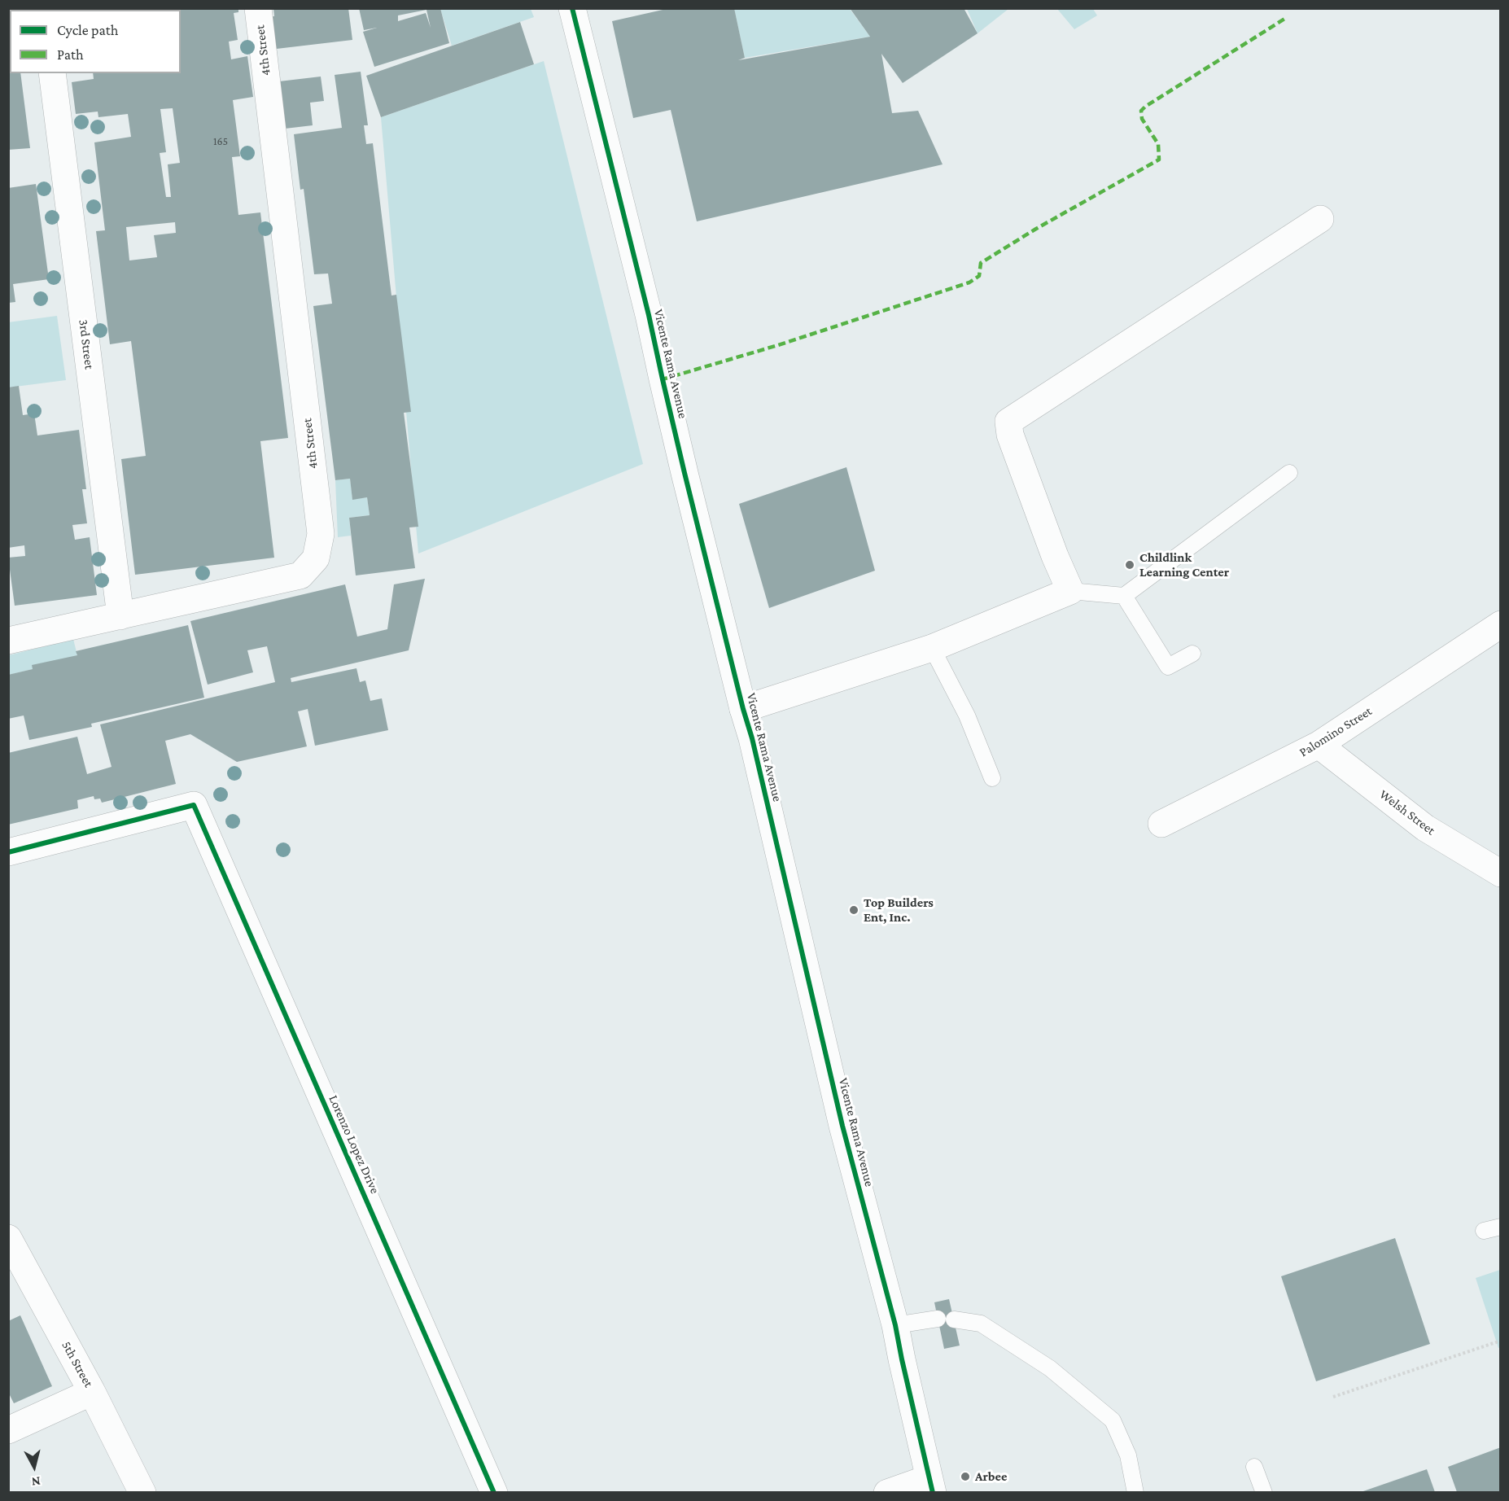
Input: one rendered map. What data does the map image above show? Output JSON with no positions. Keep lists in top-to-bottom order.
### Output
{
  "streets": {
    "street": [
      "4th Street",
      "3rd Street",
      "Vicente Rama Avenue",
      "Palomino Street",
      "Welsh Street",
      "Lorenzo Lopez Drive",
      "5th Street"
    ]
  },
  "crossings": [
    ["4th Street", "3rd Street"],
    ["Palomino Street", "Welsh Street"]
  ],
  "places": ["Childlink Learning Center", "Top Builders Ent, Inc.", "Arbee"],
  "house_numbers": ["165"],
  "legend": ["Cycle path", "Path"],
  "north": "bottom"
}
